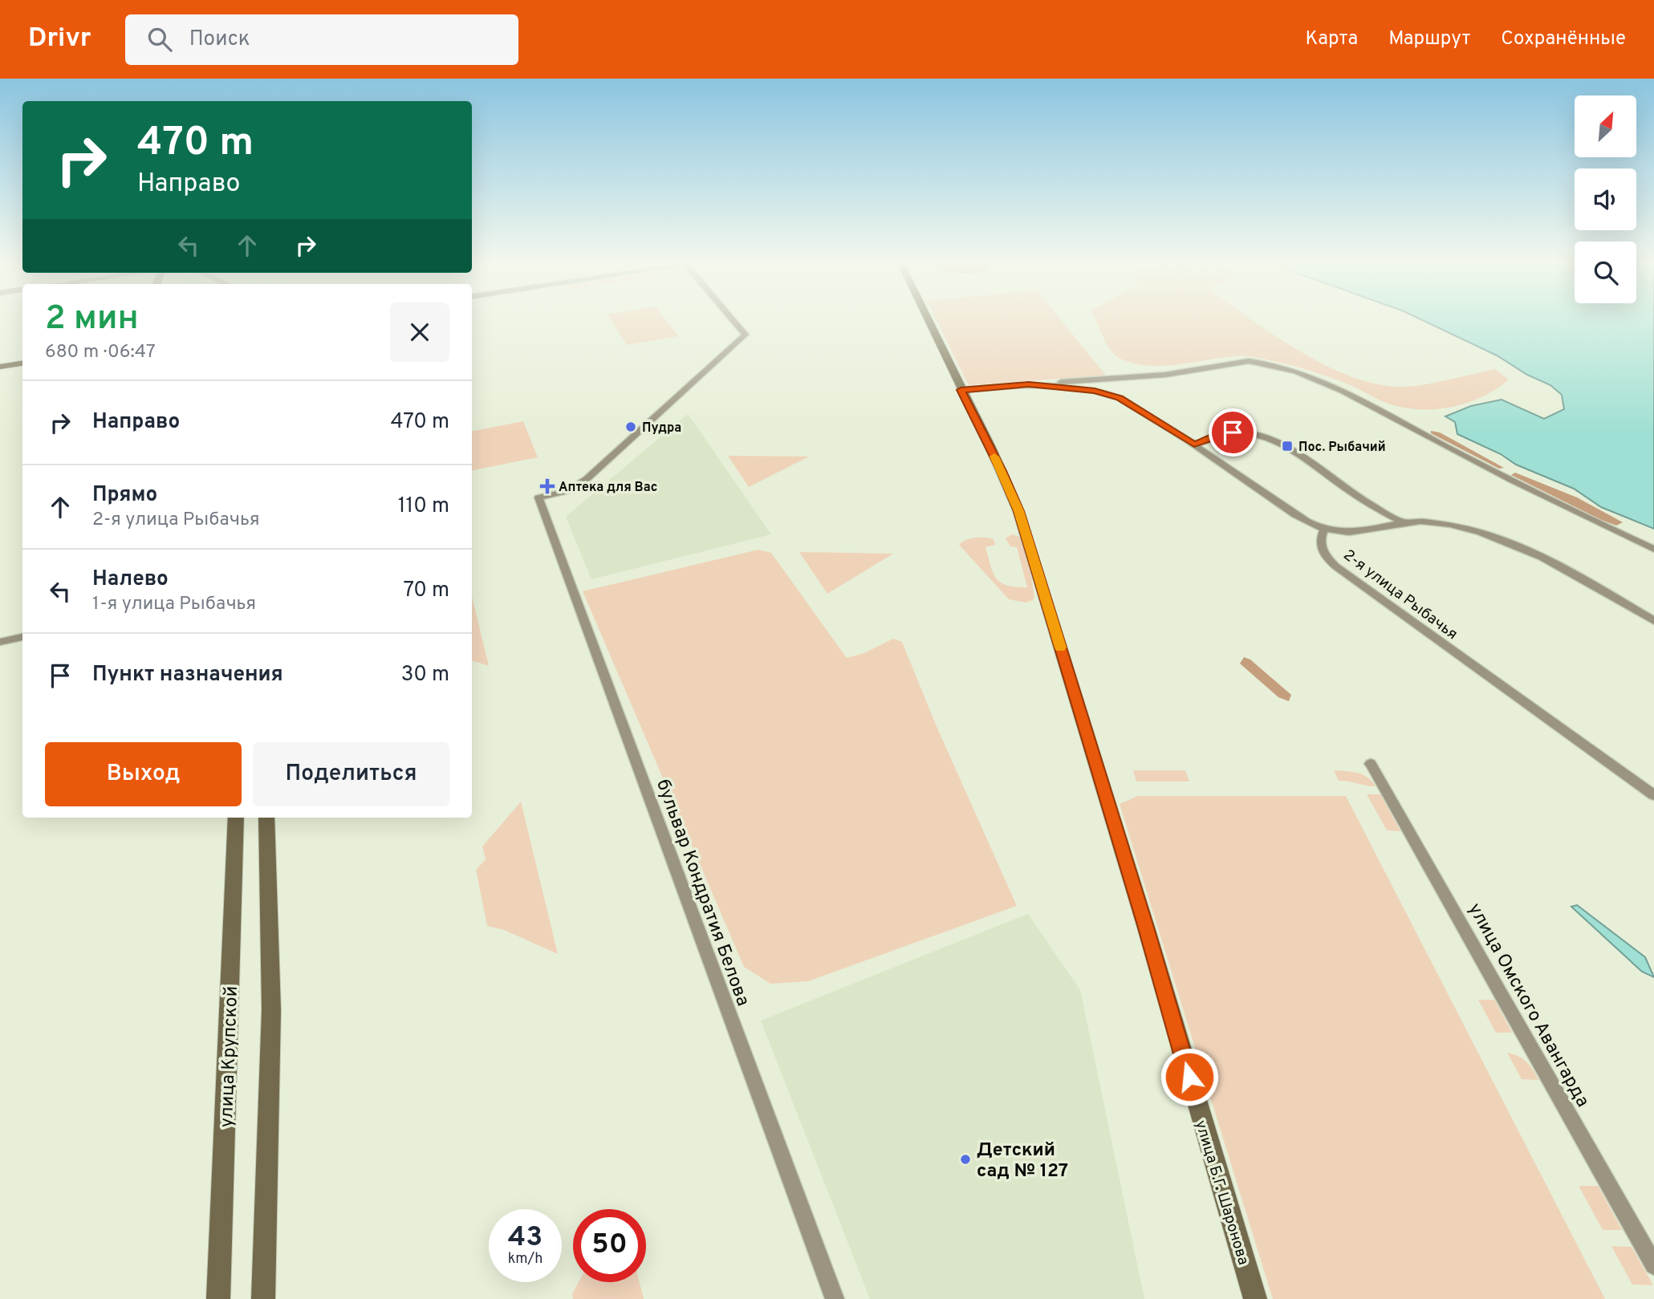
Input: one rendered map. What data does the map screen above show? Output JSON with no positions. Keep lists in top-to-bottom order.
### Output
{
  "streets": {
    "main road": ["улица Крупской", "улица Б.Г. Шаронова"],
    "street": ["2-я улица Рыбачья", "бульвар Кондратия Белова", "улица Омского Авангарда"]
  },
  "places": {
    "other": ["Пудра", "Детский сад № 127"],
    "transit": ["Пос. Рыбачий"],
    "health": ["Аптека для Вас"]
  },
  "north": "top right",
  "page": {
    "header": "Drivr",
    "search": "Поиск",
    "nav": ["Карта", "Маршрут", "Сохранённые"],
    "turn": ["470 m", "Направо"],
    "heading": ["2 мин", "680 m · 06:47"],
    "list": [
      {
        "name": "Направо",
        "value": "470 m"
      },
      {
        "name": "Прямо",
        "note": "2-я улица Рыбачья",
        "value": "110 m"
      },
      {
        "name": "Налево",
        "note": "1-я улица Рыбачья",
        "value": "70 m"
      },
      {
        "name": "Пункт назначения",
        "value": "30 m"
      }
    ],
    "buttons": ["Выход", "Поделиться"],
    "speed": "43 km/h",
    "limit": "50"
  }
}
